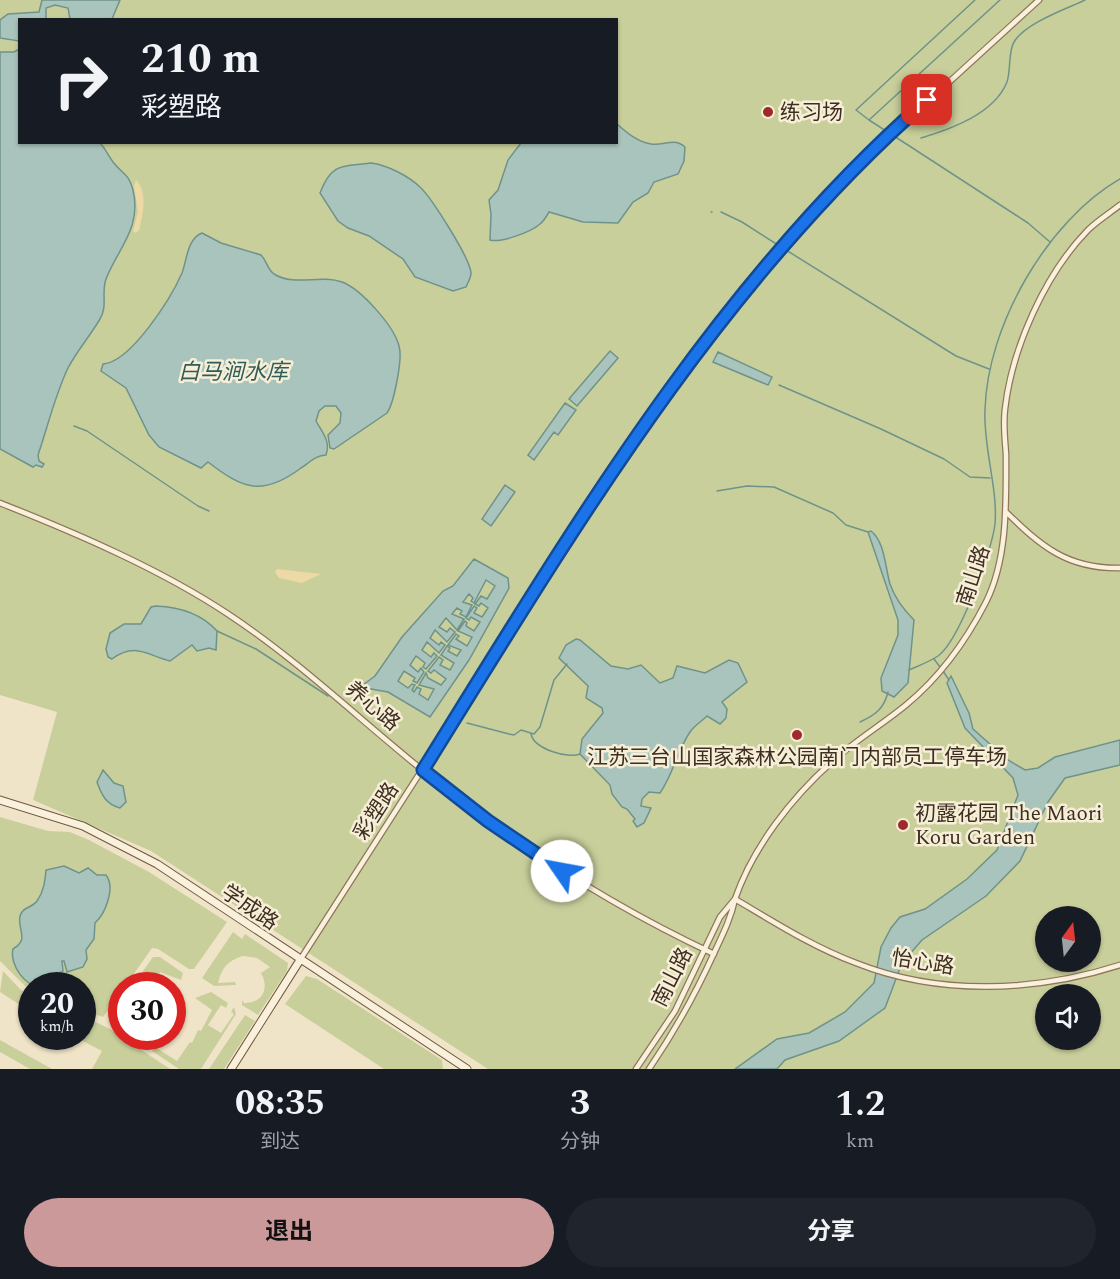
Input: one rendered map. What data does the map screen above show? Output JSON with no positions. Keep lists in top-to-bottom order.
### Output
{
  "streets": {
    "street": [
      "南山路",
      "养心路",
      "彩塑路",
      "学成路",
      "怡心路"
    ]
  },
  "crossings": [
    ["南山路", "养心路"],
    ["南山路", "怡心路"],
    ["养心路", "彩塑路"],
    ["彩塑路", "学成路"]
  ],
  "water": ["白马涧水库"],
  "places": ["练习场", "江苏三台山国家森林公园南门内部员工停车场", "初露花园 The Maori Koru Garden"],
  "north": "top",
  "page": {
    "turn": ["210 m", "彩塑路"],
    "speed": "20 km/h",
    "limit": "30",
    "eta": [
      "08:35",
      "到达",
      "3",
      "分钟",
      "1.2",
      "km"
    ],
    "buttons": ["退出", "分享"]
  }
}
